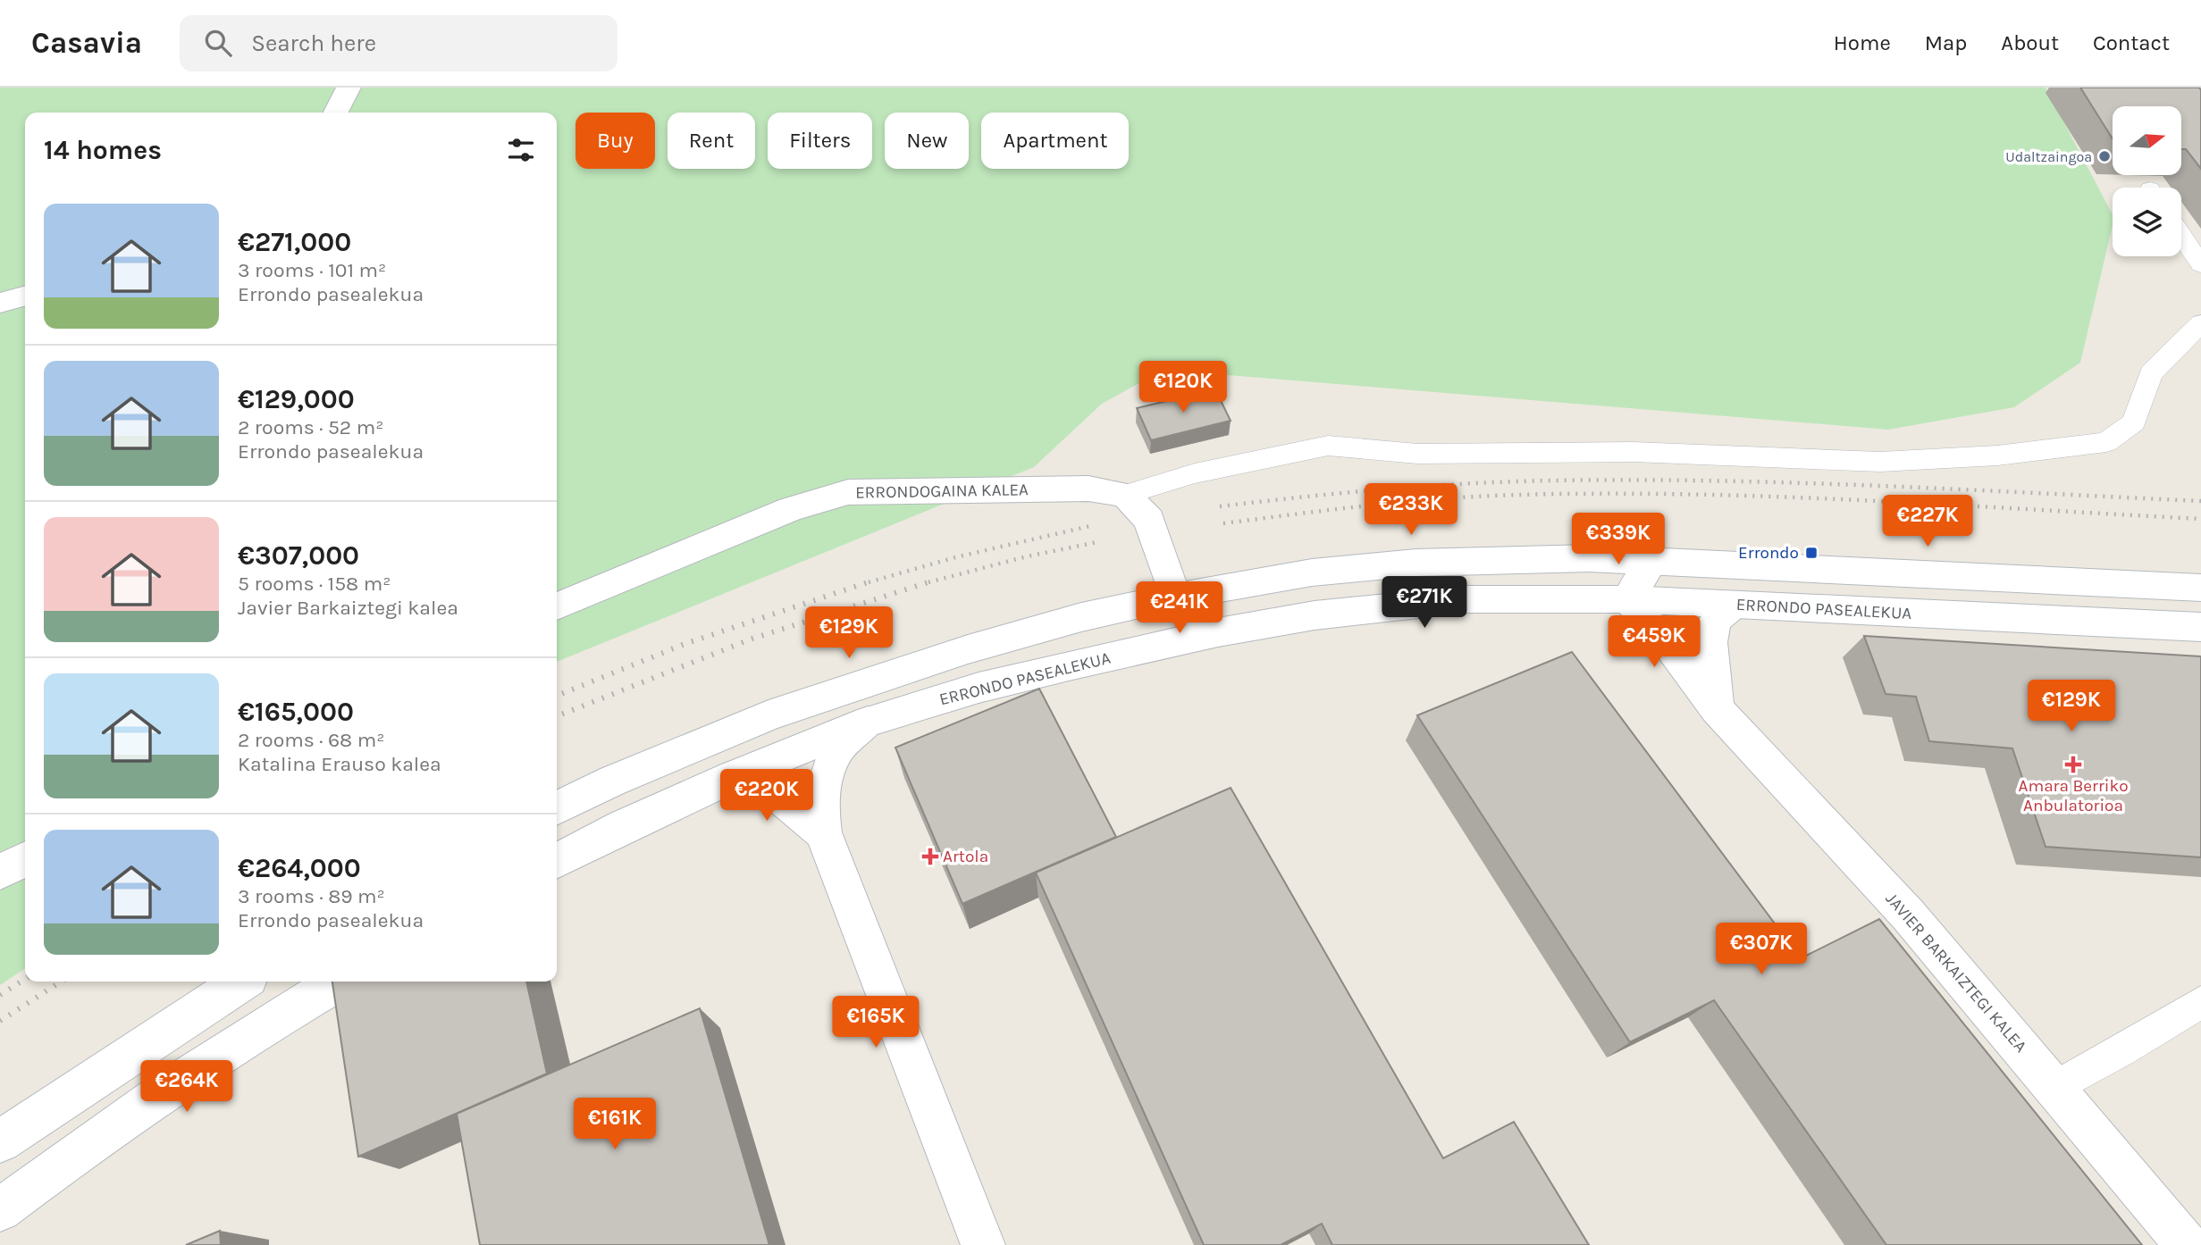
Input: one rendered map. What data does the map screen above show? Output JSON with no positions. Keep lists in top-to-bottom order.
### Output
{
  "streets": {
    "main road": ["ERRONDOGAINA KALEA", "ERRONDO PASEALEKUA", "JAVIER BARKAIZTEGI KALEA"]
  },
  "crossings": [
    ["ERRONDO PASEALEKUA", "JAVIER BARKAIZTEGI KALEA"]
  ],
  "places": {
    "other": ["Udaltzaingoa"],
    "transit": ["Errondo"],
    "health": ["Amara Berriko Anbulatorioa", "Artola"]
  },
  "north": "right",
  "page": {
    "header": "Casavia",
    "search": "Search here",
    "nav": [
      "Home",
      "Map",
      "About",
      "Contact"
    ],
    "chip": [
      "Buy",
      "Rent",
      "Filters",
      "New",
      "Apartment"
    ],
    "heading": "14 homes",
    "list": [
      {
        "name": "€271,000",
        "note": "3 rooms · 101 m² · Errondo pasealekua"
      },
      {
        "name": "€129,000",
        "note": "2 rooms · 52 m² · Errondo pasealekua"
      },
      {
        "name": "€307,000",
        "note": "5 rooms · 158 m² · Javier Barkaiztegi kalea"
      },
      {
        "name": "€165,000",
        "note": "2 rooms · 68 m² · Katalina Erauso kalea"
      },
      {
        "name": "€264,000",
        "note": "3 rooms · 89 m² · Errondo pasealekua"
      }
    ],
    "price": [
      "€120K",
      "€233K",
      "€227K",
      "€339K",
      "€271K",
      "€241K",
      "€129K",
      "€459K",
      "€129K",
      "€220K",
      "€307K",
      "€165K",
      "€264K",
      "€161K"
    ]
  }
}
